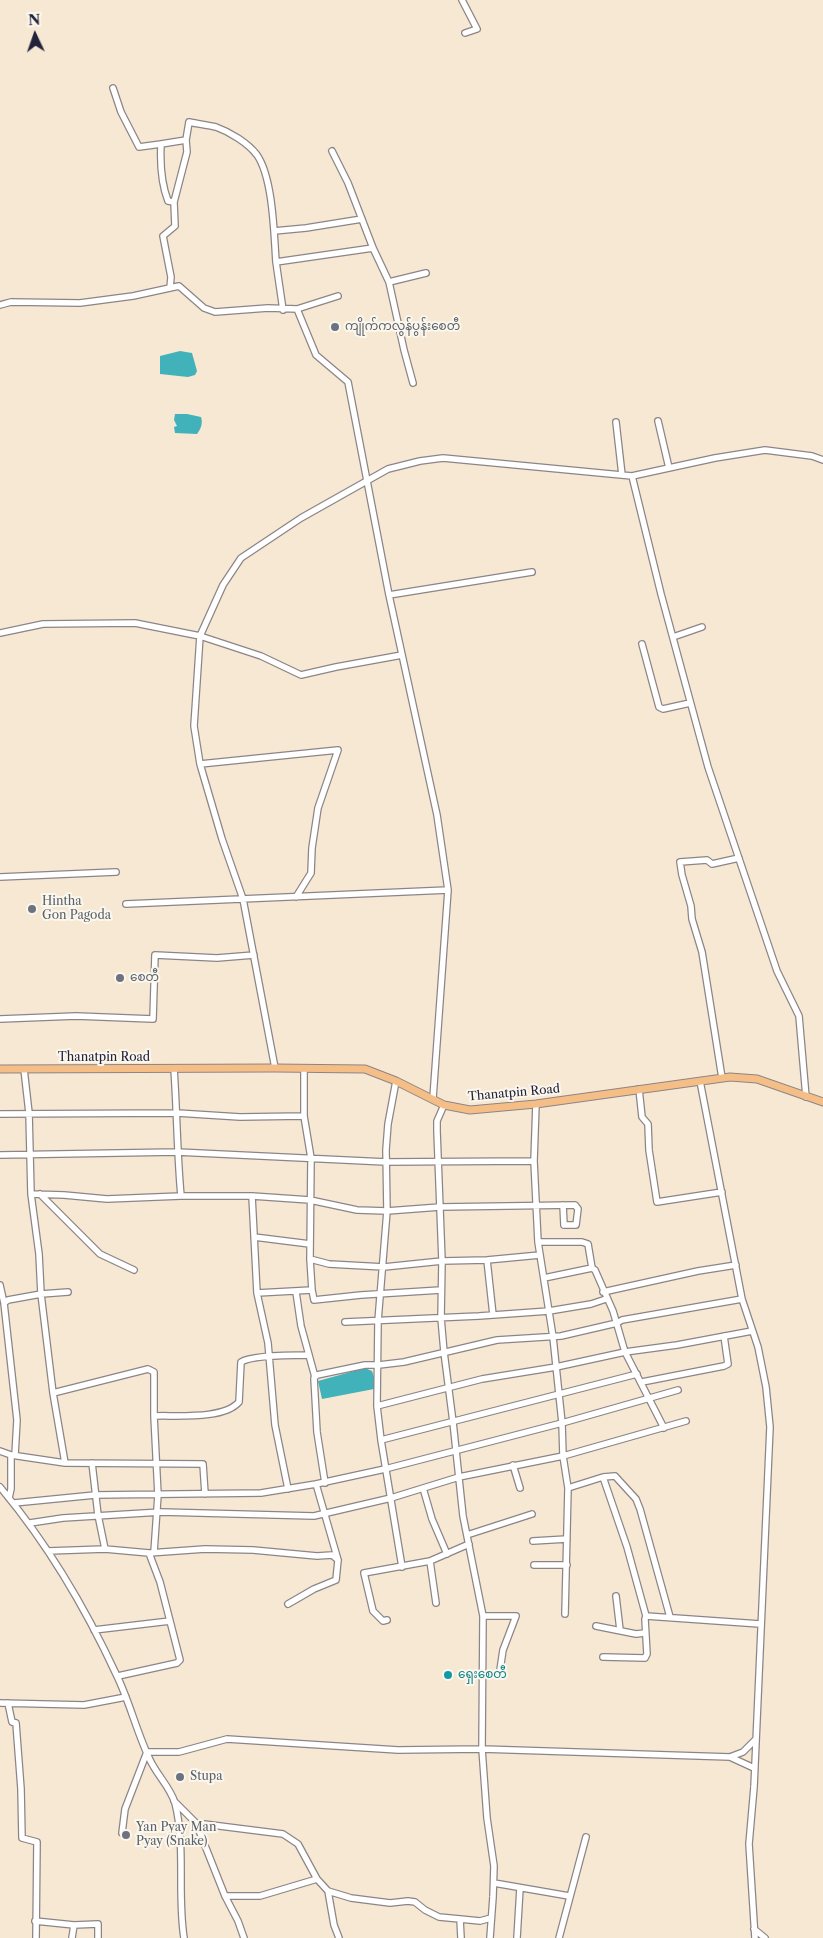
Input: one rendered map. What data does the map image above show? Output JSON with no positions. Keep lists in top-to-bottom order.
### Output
{
  "streets": {
    "main road": ["Thanatpin Road"]
  },
  "places": [
    "ကျိုက်ကလွန်ပွန်းစေတီ",
    "Hintha Gon Pagoda",
    "စေတီ",
    "ရှေးစေတီ",
    "Stupa",
    "Yan Pyay Man Pyay (Snake)"
  ],
  "north": "top"
}
